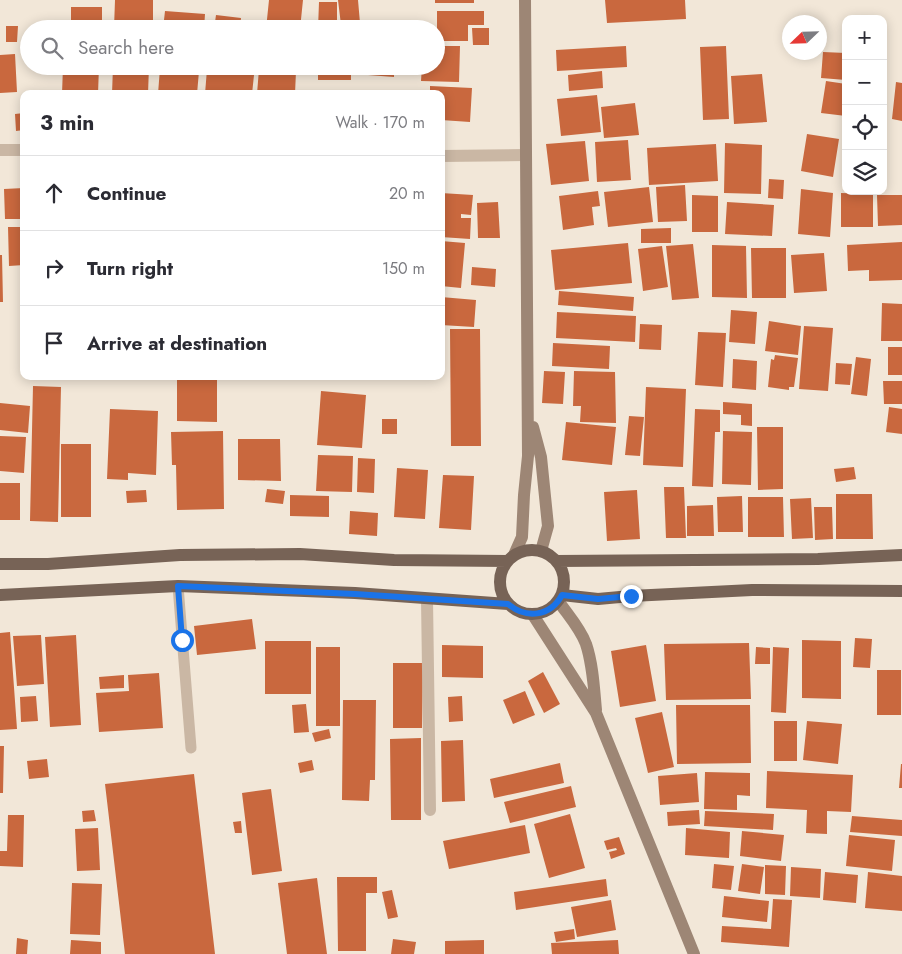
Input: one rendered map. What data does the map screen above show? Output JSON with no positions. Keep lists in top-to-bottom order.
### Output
{
  "north": "bottom left",
  "page": {
    "map_buttons": ["+", "−"],
    "search": "Search here",
    "heading": ["3 min", "Walk · 170 m"],
    "list": [
      ["Continue", "20 m"],
      ["Turn right", "150 m"],
      "Arrive at destination"
    ]
  }
}
